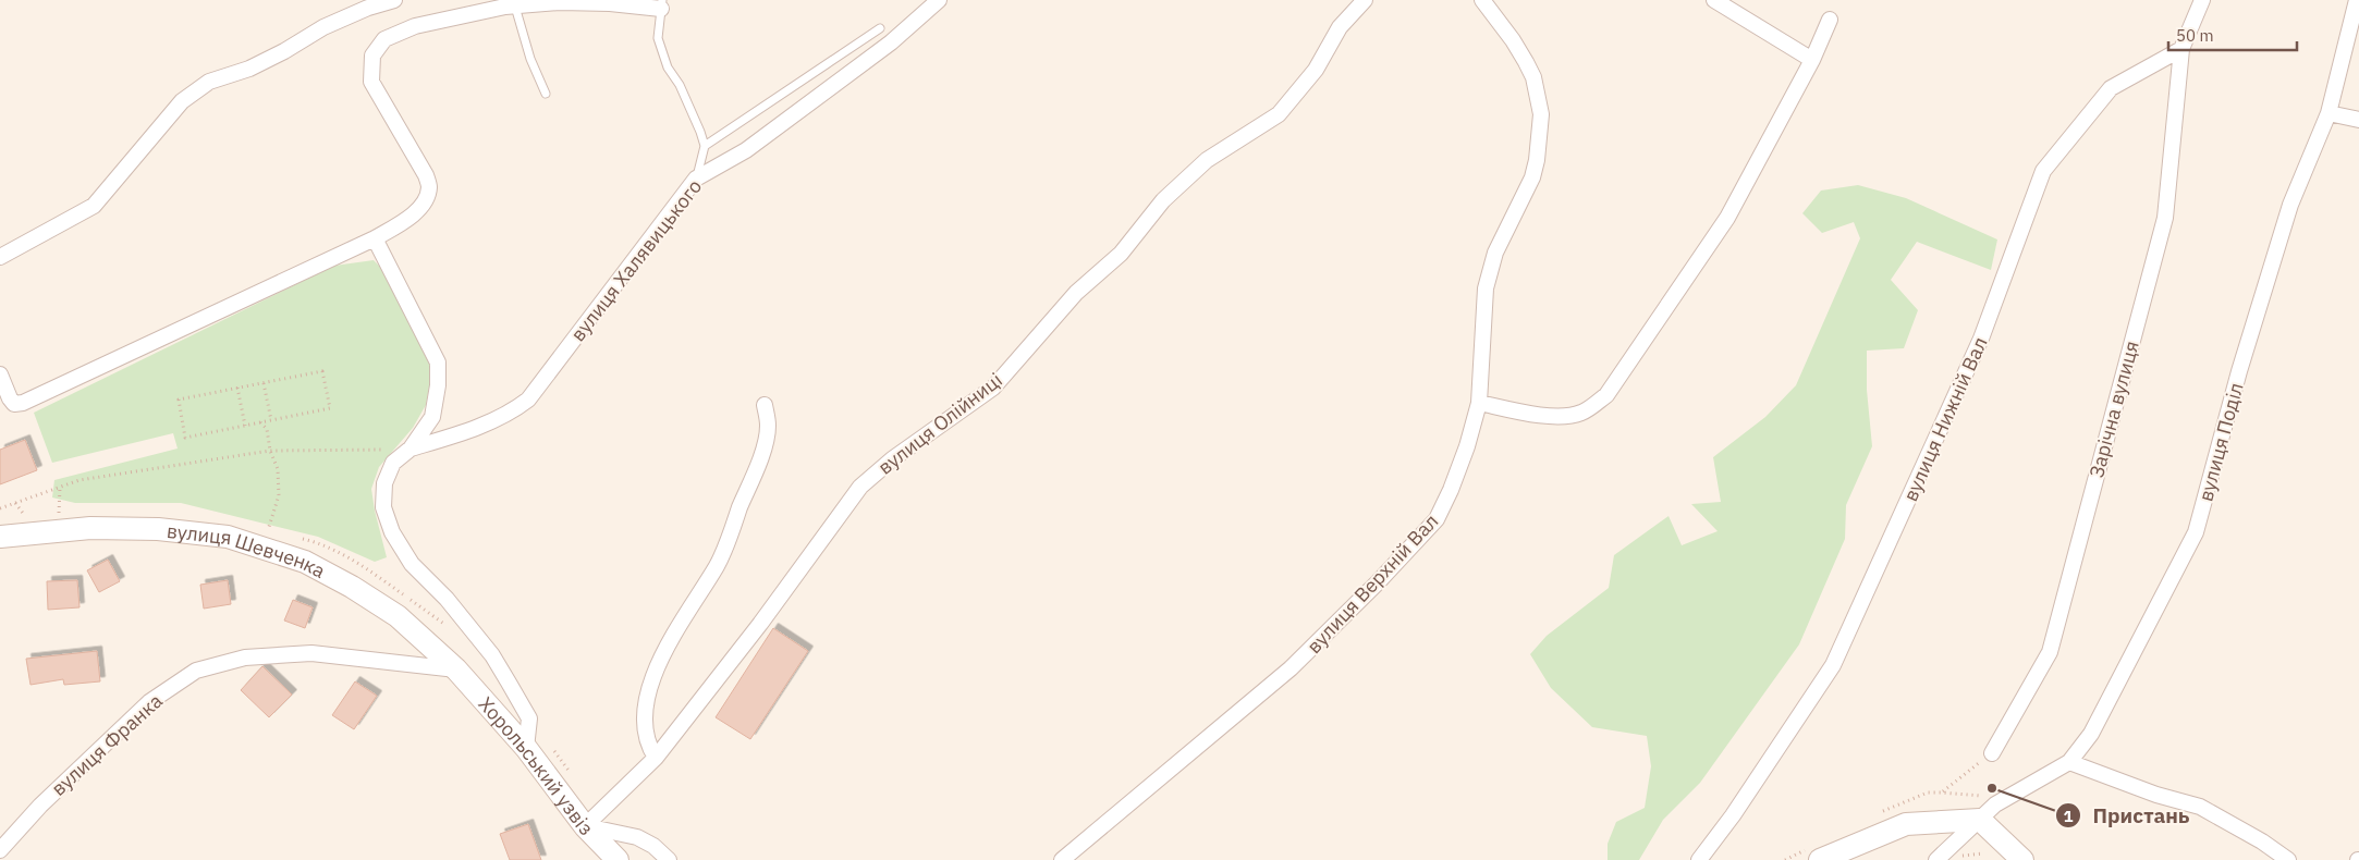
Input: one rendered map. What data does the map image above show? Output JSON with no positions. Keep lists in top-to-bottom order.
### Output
{
  "streets": {
    "main road": ["вулиця Шевченка", "Хорольський узвіз"],
    "street": [
      "вулиця Халявицького",
      "Зарічна вулиця",
      "вулиця Нижній Вал",
      "вулиця Олійниці",
      "вулиця Поділ",
      "вулиця Верхній Вал",
      "вулиця Франка"
    ]
  },
  "crossings": [
    ["Зарічна вулиця", "вулиця Нижній Вал"],
    ["вулиця Олійниці", "Хорольський узвіз"],
    ["вулиця Шевченка", "вулиця Франка"],
    ["вулиця Шевченка", "Хорольський узвіз"],
    ["вулиця Франка", "Хорольський узвіз"]
  ],
  "places": ["Пристань"],
  "scale_bar": "50 m"
}
